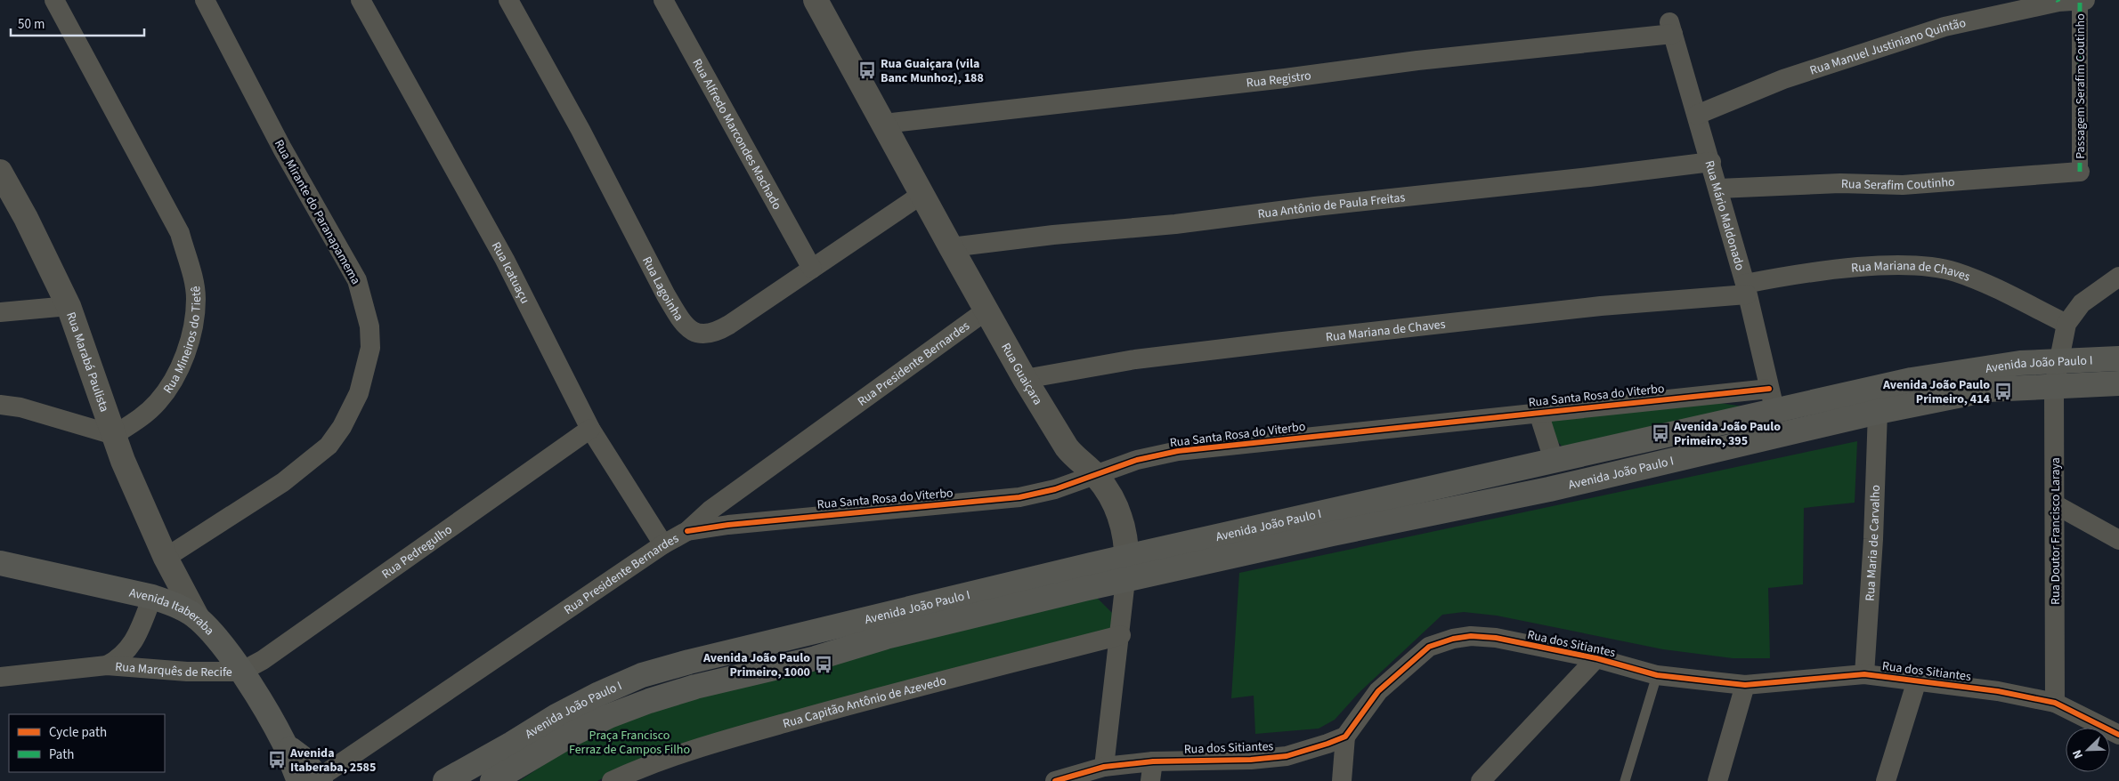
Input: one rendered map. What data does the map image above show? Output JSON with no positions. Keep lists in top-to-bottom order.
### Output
{
  "streets": {
    "main road": ["Avenida João Paulo I", "Avenida Itaberaba"],
    "street": [
      "Rua Manuel Justiniano Quintão",
      "Rua Registro",
      "Passagem Serafim Coutinho",
      "Rua Alfredo Marcondes Machado",
      "Rua Serafim Coutinho",
      "Rua Antônio de Paula Freitas",
      "Rua Mirante do Paranapamema",
      "Rua Mário Maldonado",
      "Rua Icatuaçu",
      "Rua Mariana de Chaves",
      "Rua Lagoinha",
      "Rua Mineiros do Tietê",
      "Rua Marabá Paulista",
      "Rua Presidente Bernardes",
      "Rua Guaiçara",
      "Rua Santa Rosa do Viterbo",
      "Rua Doutor Francisco Laraya",
      "Rua Maria de Carvalho",
      "Rua Pedregulho",
      "Rua dos Sitiantes",
      "Rua Marquês de Recife",
      "Rua Capitão Antônio de Azevedo"
    ]
  },
  "crossings": [
    ["Rua Manuel Justiniano Quintão", "Passagem Serafim Coutinho"],
    ["Rua Manuel Justiniano Quintão", "Rua Mário Maldonado"],
    ["Rua Registro", "Rua Mário Maldonado"],
    ["Rua Registro", "Rua Guaiçara"],
    ["Passagem Serafim Coutinho", "Rua Serafim Coutinho"],
    ["Rua Alfredo Marcondes Machado", "Rua Lagoinha"],
    ["Rua Serafim Coutinho", "Rua Mário Maldonado"],
    ["Rua Antônio de Paula Freitas", "Rua Mário Maldonado"],
    ["Rua Antônio de Paula Freitas", "Rua Guaiçara"],
    ["Rua Mirante do Paranapamema", "Rua Marabá Paulista"],
    ["Rua Mário Maldonado", "Rua Mariana de Chaves"],
    ["Rua Mário Maldonado", "Avenida João Paulo I"],
    ["Rua Mário Maldonado", "Rua Santa Rosa do Viterbo"],
    ["Rua Icatuaçu", "Rua Presidente Bernardes"],
    ["Rua Icatuaçu", "Rua Pedregulho"],
    ["Rua Mariana de Chaves", "Rua Guaiçara"],
    ["Rua Mariana de Chaves", "Rua Doutor Francisco Laraya"],
    ["Rua Lagoinha", "Rua Guaiçara"],
    ["Rua Mineiros do Tietê", "Rua Marabá Paulista"],
    ["Rua Marabá Paulista", "Avenida Itaberaba"],
    ["Rua Presidente Bernardes", "Rua Guaiçara"],
    ["Rua Presidente Bernardes", "Rua Santa Rosa do Viterbo"],
    ["Rua Presidente Bernardes", "Avenida Itaberaba"],
    ["Avenida João Paulo I", "Rua Guaiçara"],
    ["Avenida João Paulo I", "Rua Santa Rosa do Viterbo"],
    ["Avenida João Paulo I", "Rua Doutor Francisco Laraya"],
    ["Avenida João Paulo I", "Rua Maria de Carvalho"],
    ["Rua Guaiçara", "Rua Santa Rosa do Viterbo"],
    ["Rua Guaiçara", "Rua dos Sitiantes"],
    ["Rua Guaiçara", "Rua Capitão Antônio de Azevedo"],
    ["Rua Doutor Francisco Laraya", "Rua dos Sitiantes"],
    ["Rua Maria de Carvalho", "Rua dos Sitiantes"],
    ["Rua Pedregulho", "Avenida Itaberaba"],
    ["Rua Pedregulho", "Rua Marquês de Recife"],
    ["Avenida Itaberaba", "Rua Marquês de Recife"]
  ],
  "parks": ["Praça Francisco Ferraz de Campos Filho"],
  "places": {
    "bus stop": [
      "Rua Guaiçara (vila Banc Munhoz), 188",
      "Avenida João Paulo Primeiro, 414",
      "Avenida João Paulo Primeiro, 395",
      "Avenida João Paulo Primeiro, 1000",
      "Avenida Itaberaba, 2585"
    ]
  },
  "legend": ["Cycle path", "Path"],
  "scale_bar": "50 m",
  "north": "bottom left"
}
